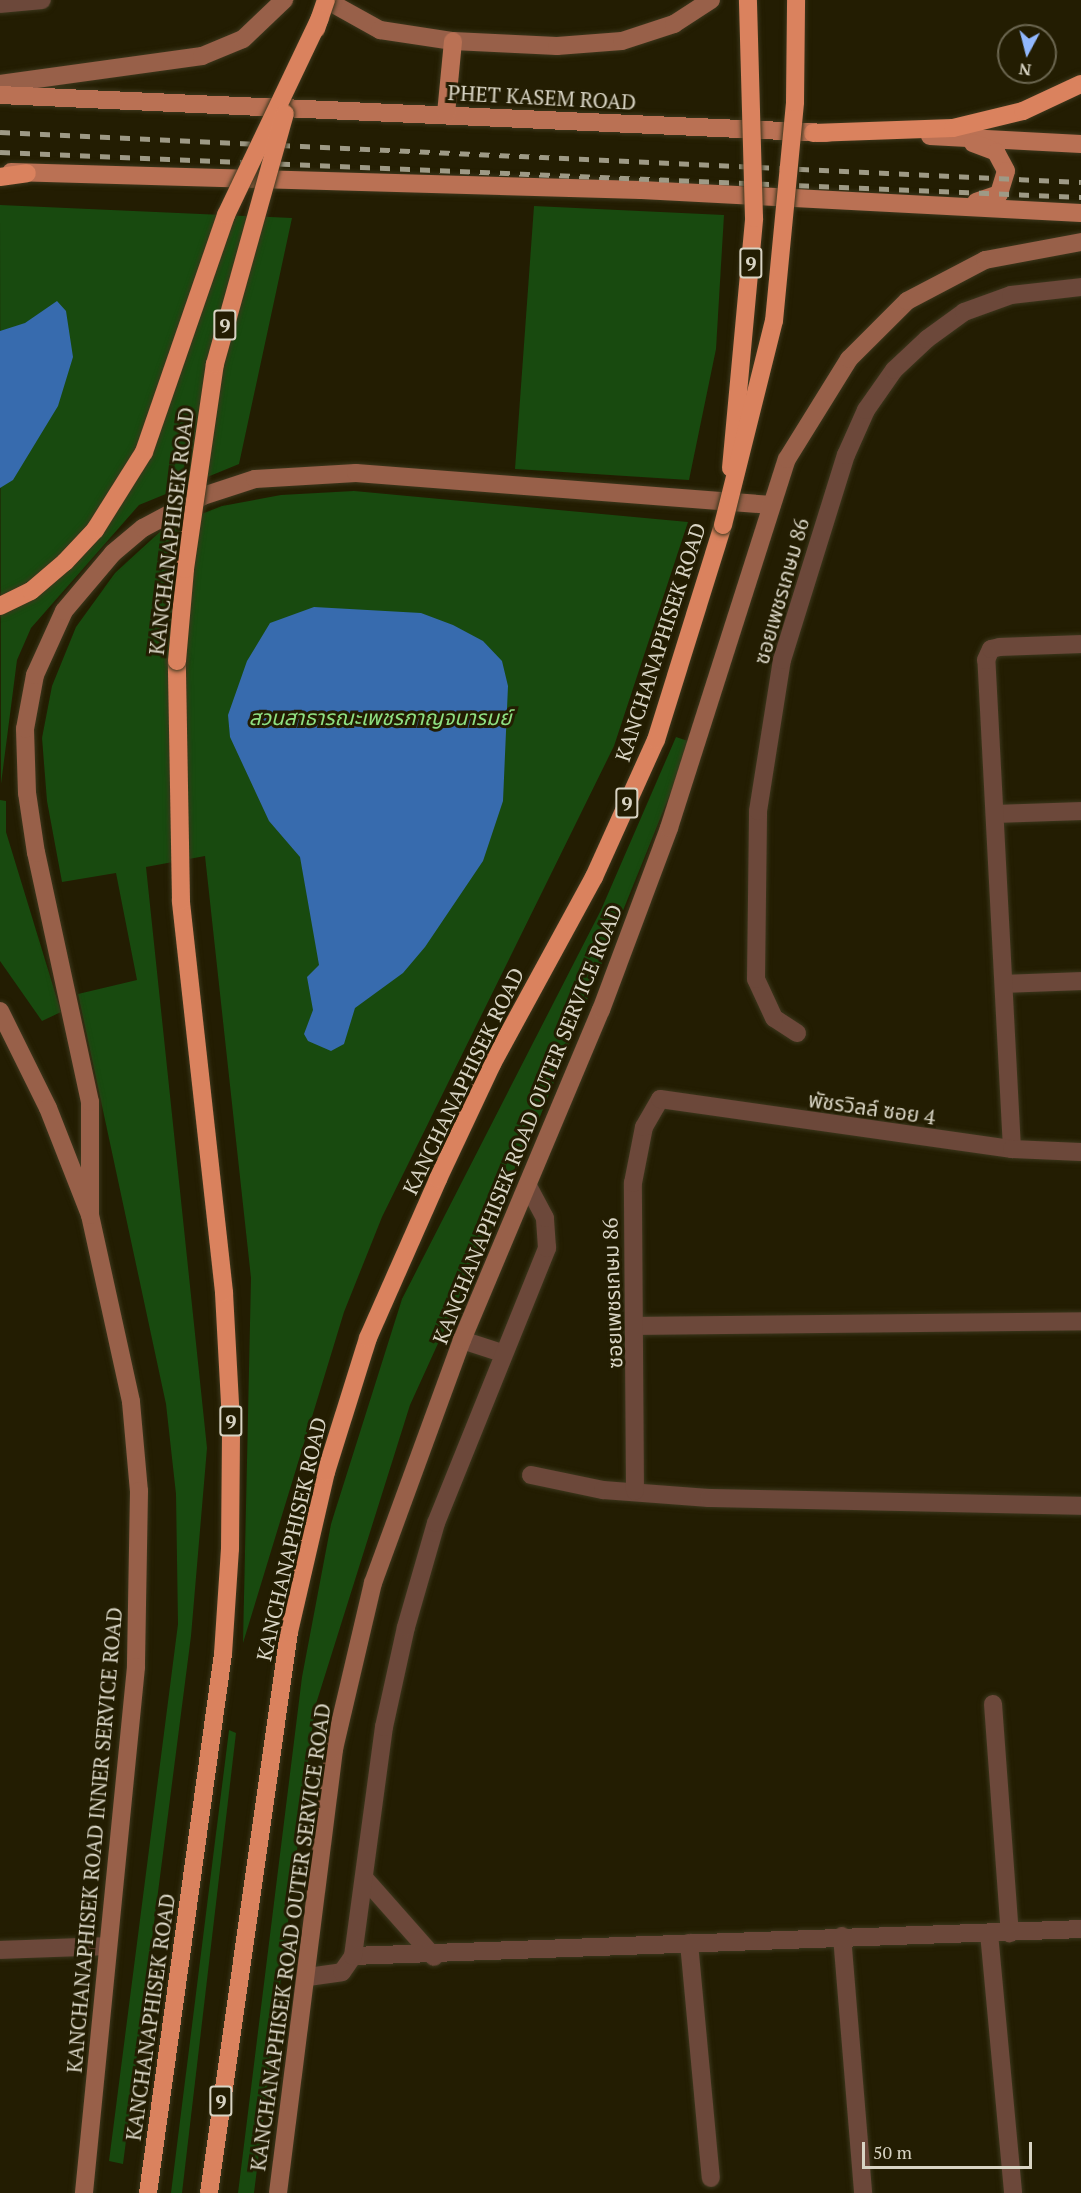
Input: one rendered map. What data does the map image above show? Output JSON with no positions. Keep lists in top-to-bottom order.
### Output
{
  "streets": {
    "highway": ["9", "KANCHANAPHISEK ROAD"],
    "main road": ["PHET KASEM ROAD", "KANCHANAPHISEK ROAD OUTER SERVICE ROAD", "KANCHANAPHISEK ROAD INNER SERVICE ROAD"],
    "street": ["ซอยเพชรเกษม 86", "พัชรวิลล์ ซอย 4"]
  },
  "crossings": [
    ["ซอยเพชรเกษม 86", "พัชรวิลล์ ซอย 4"]
  ],
  "parks": ["สวนสาธารณะเพชรกาญจนารมย์"],
  "scale_bar": "50 m",
  "north": "bottom"
}
